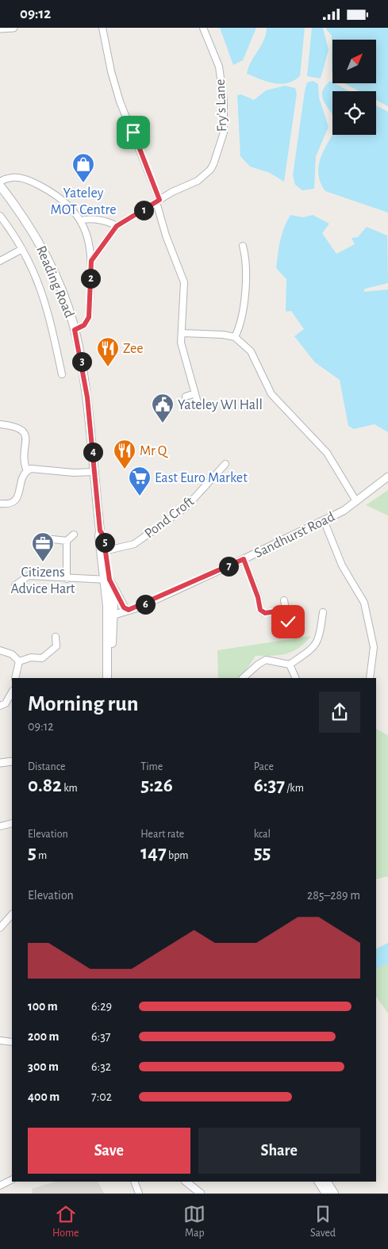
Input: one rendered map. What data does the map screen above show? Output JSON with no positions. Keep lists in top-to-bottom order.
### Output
{
  "streets": {
    "main road": ["Reading Road"],
    "street": ["Fry's Lane", "Pond Croft", "Sandhurst Road"]
  },
  "crossings": [
    ["Reading Road", "Pond Croft"],
    ["Reading Road", "Sandhurst Road"]
  ],
  "places": {
    "shop": ["Yateley MOT Centre"],
    "restaurant": ["Zee", "Mr Q"],
    "public building": ["Yateley WI Hall"],
    "supermarket": ["East Euro Market"],
    "office": ["Citizens Advice Hart"]
  },
  "north": "top right",
  "page": {
    "status": "09:12",
    "pins": [
      "1",
      "2",
      "3",
      "4",
      "5",
      "7",
      "6"
    ],
    "heading": ["Morning run", "09:12"],
    "stats": [
      ["Distance", "0.82 km"],
      ["Time", "5:26"],
      ["Pace", "6:37 /km"],
      ["Elevation", "5 m"],
      ["Heart rate", "147 bpm"],
      ["kcal", "55"]
    ],
    "chart": ["Elevation", "285–289 m"],
    "list": [
      {
        "name": "100 m",
        "note": "6:29"
      },
      {
        "name": "200 m",
        "note": "6:37"
      },
      {
        "name": "300 m",
        "note": "6:32"
      },
      {
        "name": "400 m",
        "note": "7:02"
      }
    ],
    "buttons": ["Save", "Share"],
    "tabs": ["Home", "Map", "Saved"]
  }
}
